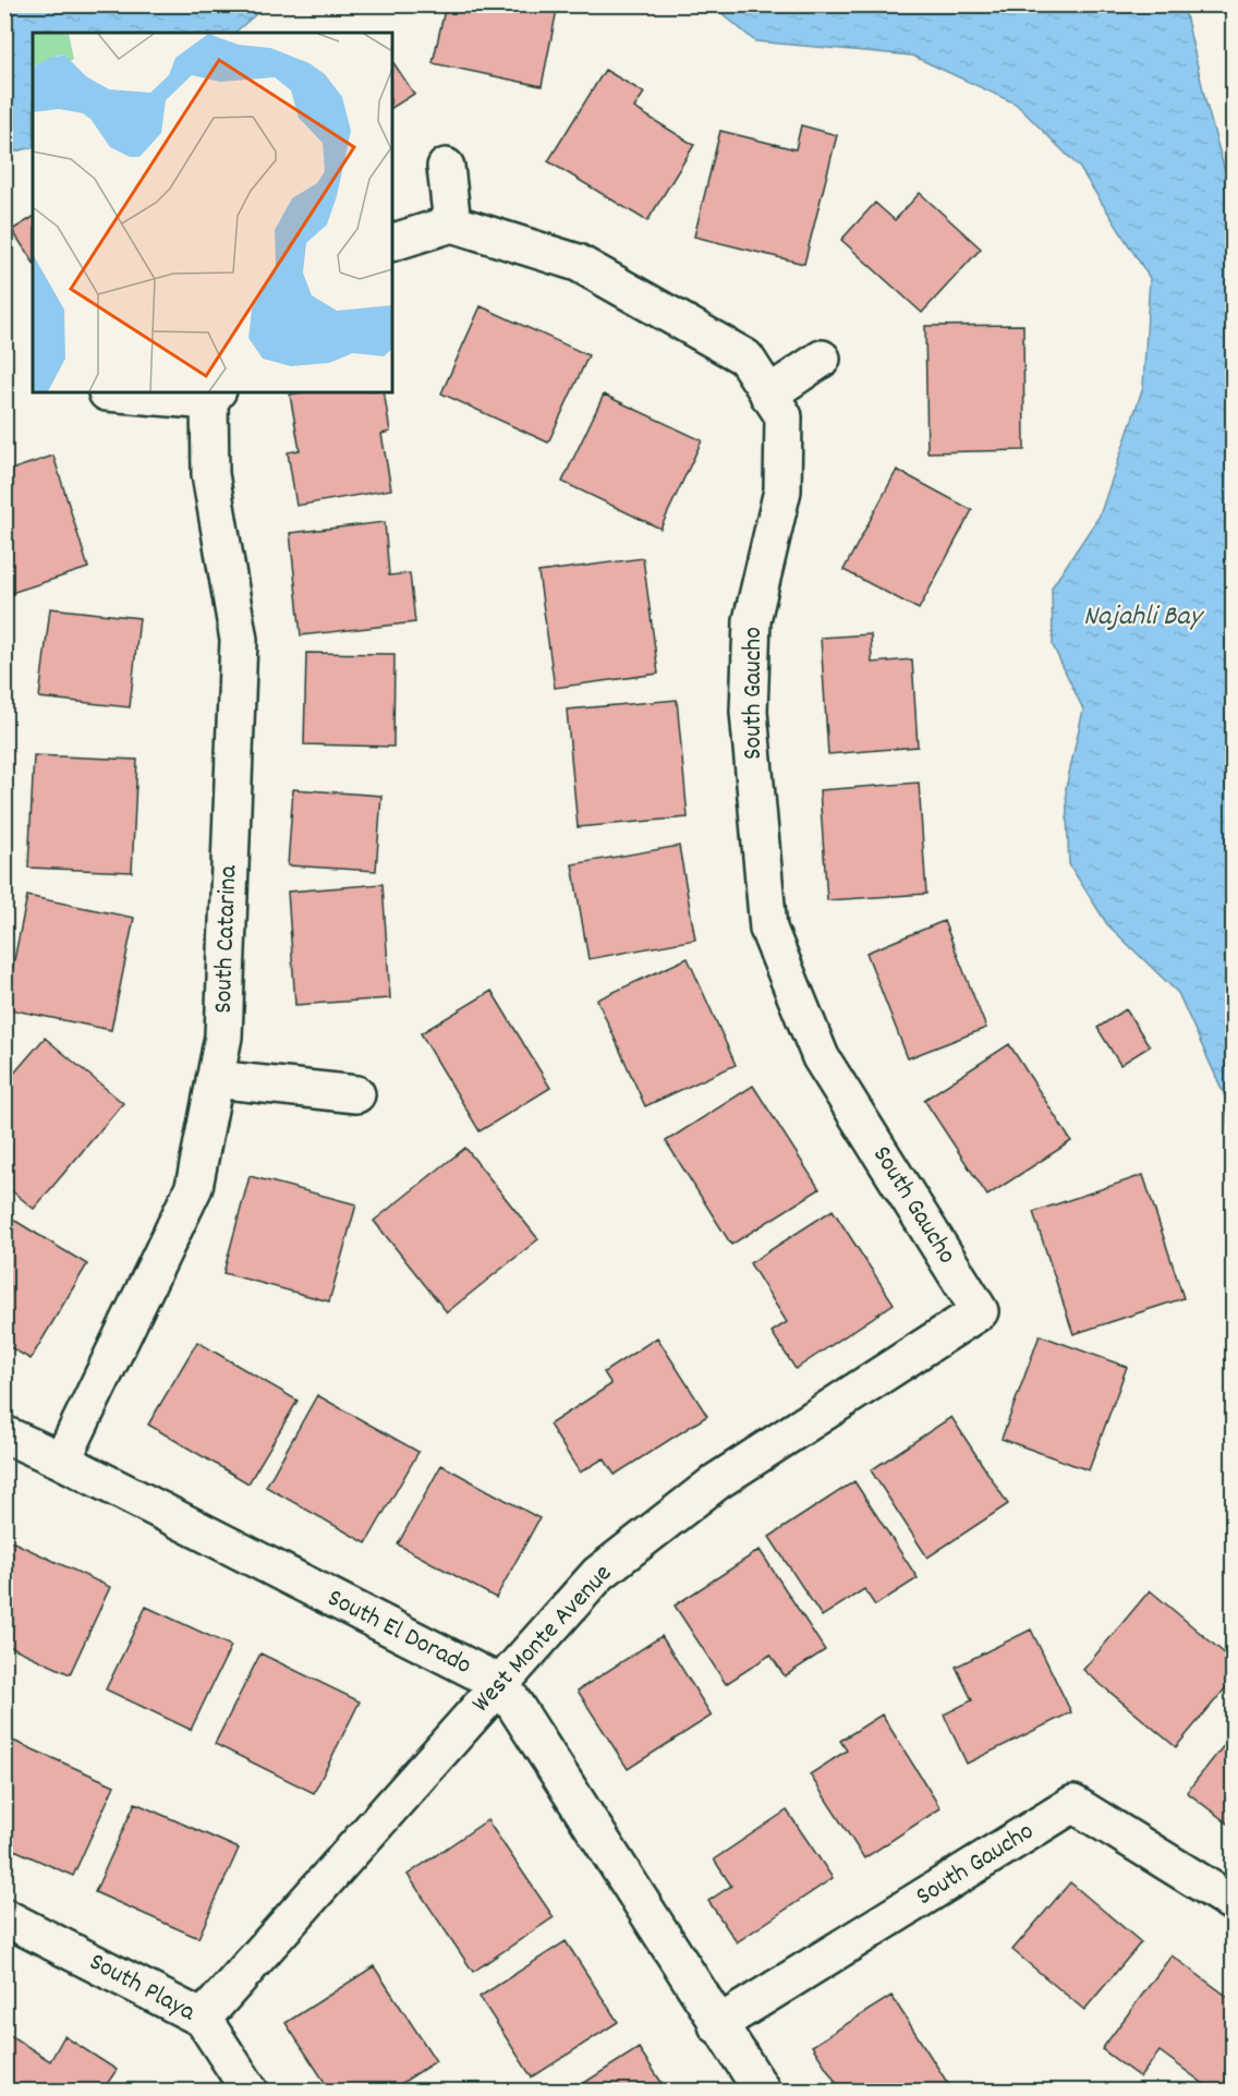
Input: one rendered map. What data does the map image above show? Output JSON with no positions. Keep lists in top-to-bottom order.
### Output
{
  "streets": {
    "street": [
      "South Gaucho",
      "South Catarina",
      "South El Dorado",
      "West Monte Avenue",
      "South Playa"
    ]
  },
  "crossings": [
    ["South Gaucho", "South El Dorado"],
    ["South Gaucho", "West Monte Avenue"],
    ["South Catarina", "South El Dorado"],
    ["South El Dorado", "West Monte Avenue"],
    ["West Monte Avenue", "South Playa"]
  ],
  "water": ["Najahli Bay"]
}
